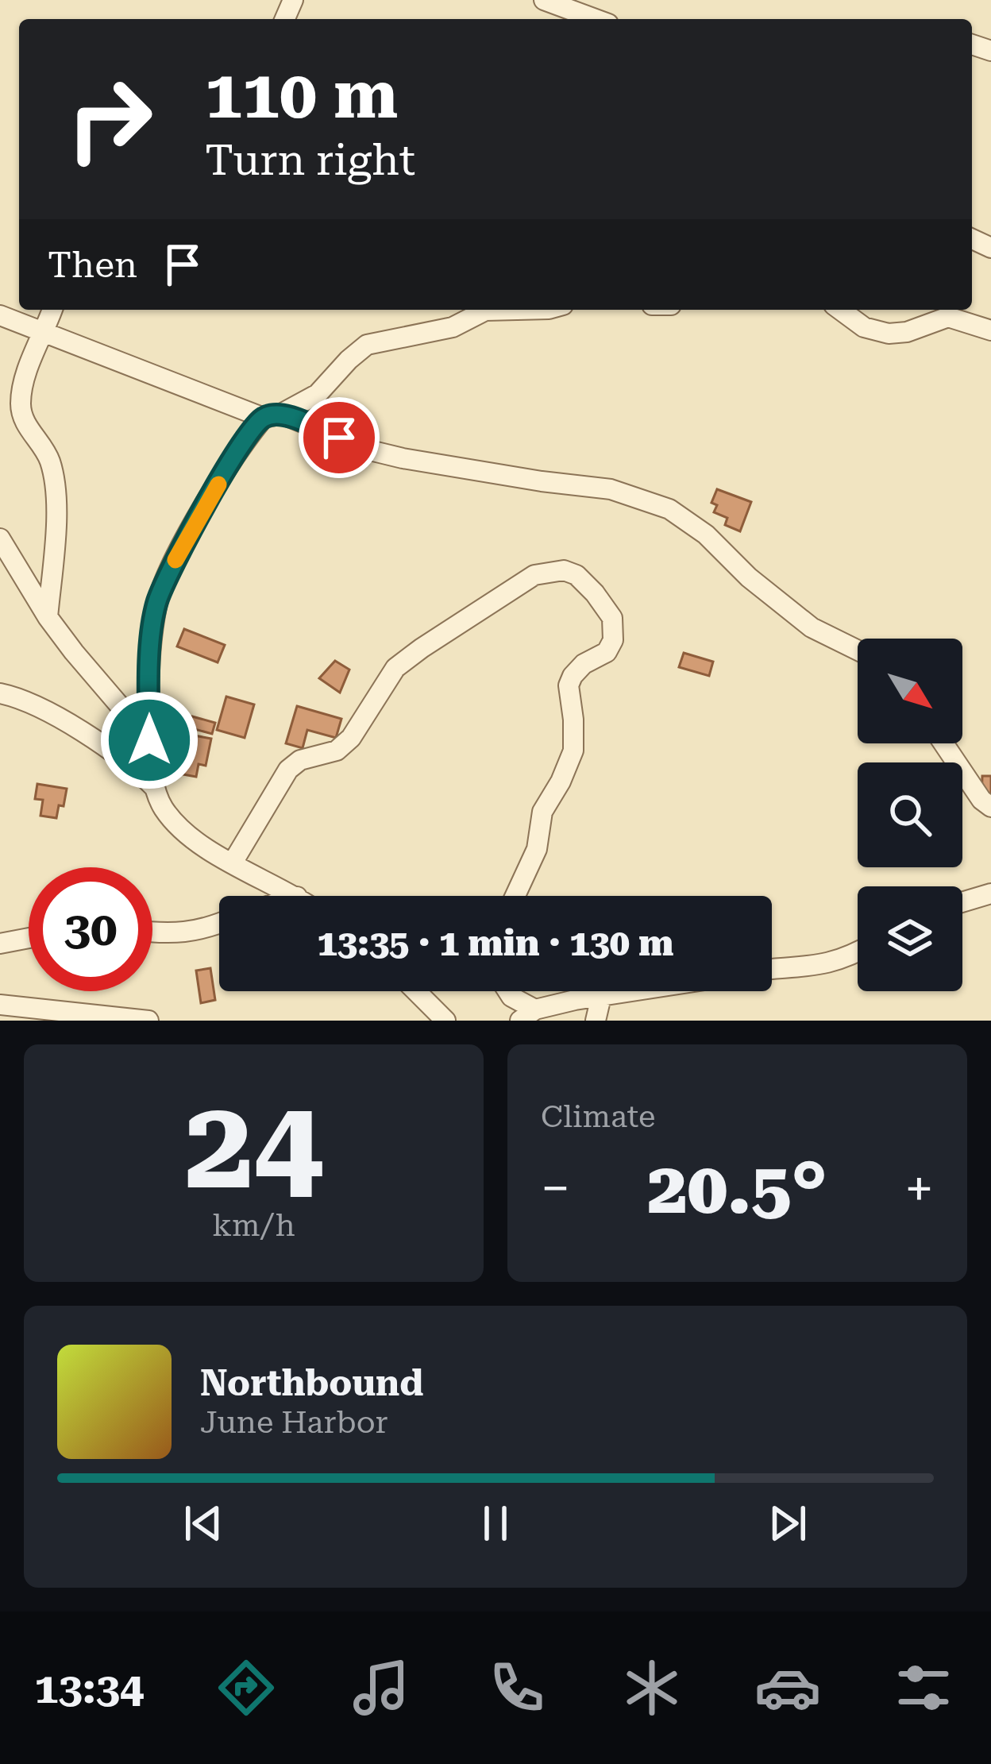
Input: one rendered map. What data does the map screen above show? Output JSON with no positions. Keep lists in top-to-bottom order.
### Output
{
  "north": "bottom right",
  "page": {
    "turn": ["110 m", "Turn right"],
    "then": "Then",
    "limit": "30",
    "trip": "13:35 · 1 min · 130 m",
    "tile": [
      ["24", "km/h"],
      "Climate"
    ],
    "heat": ["−", "20.5°", "+"],
    "song": ["Northbound", "June Harbor"],
    "tabs": "13:34"
  }
}
